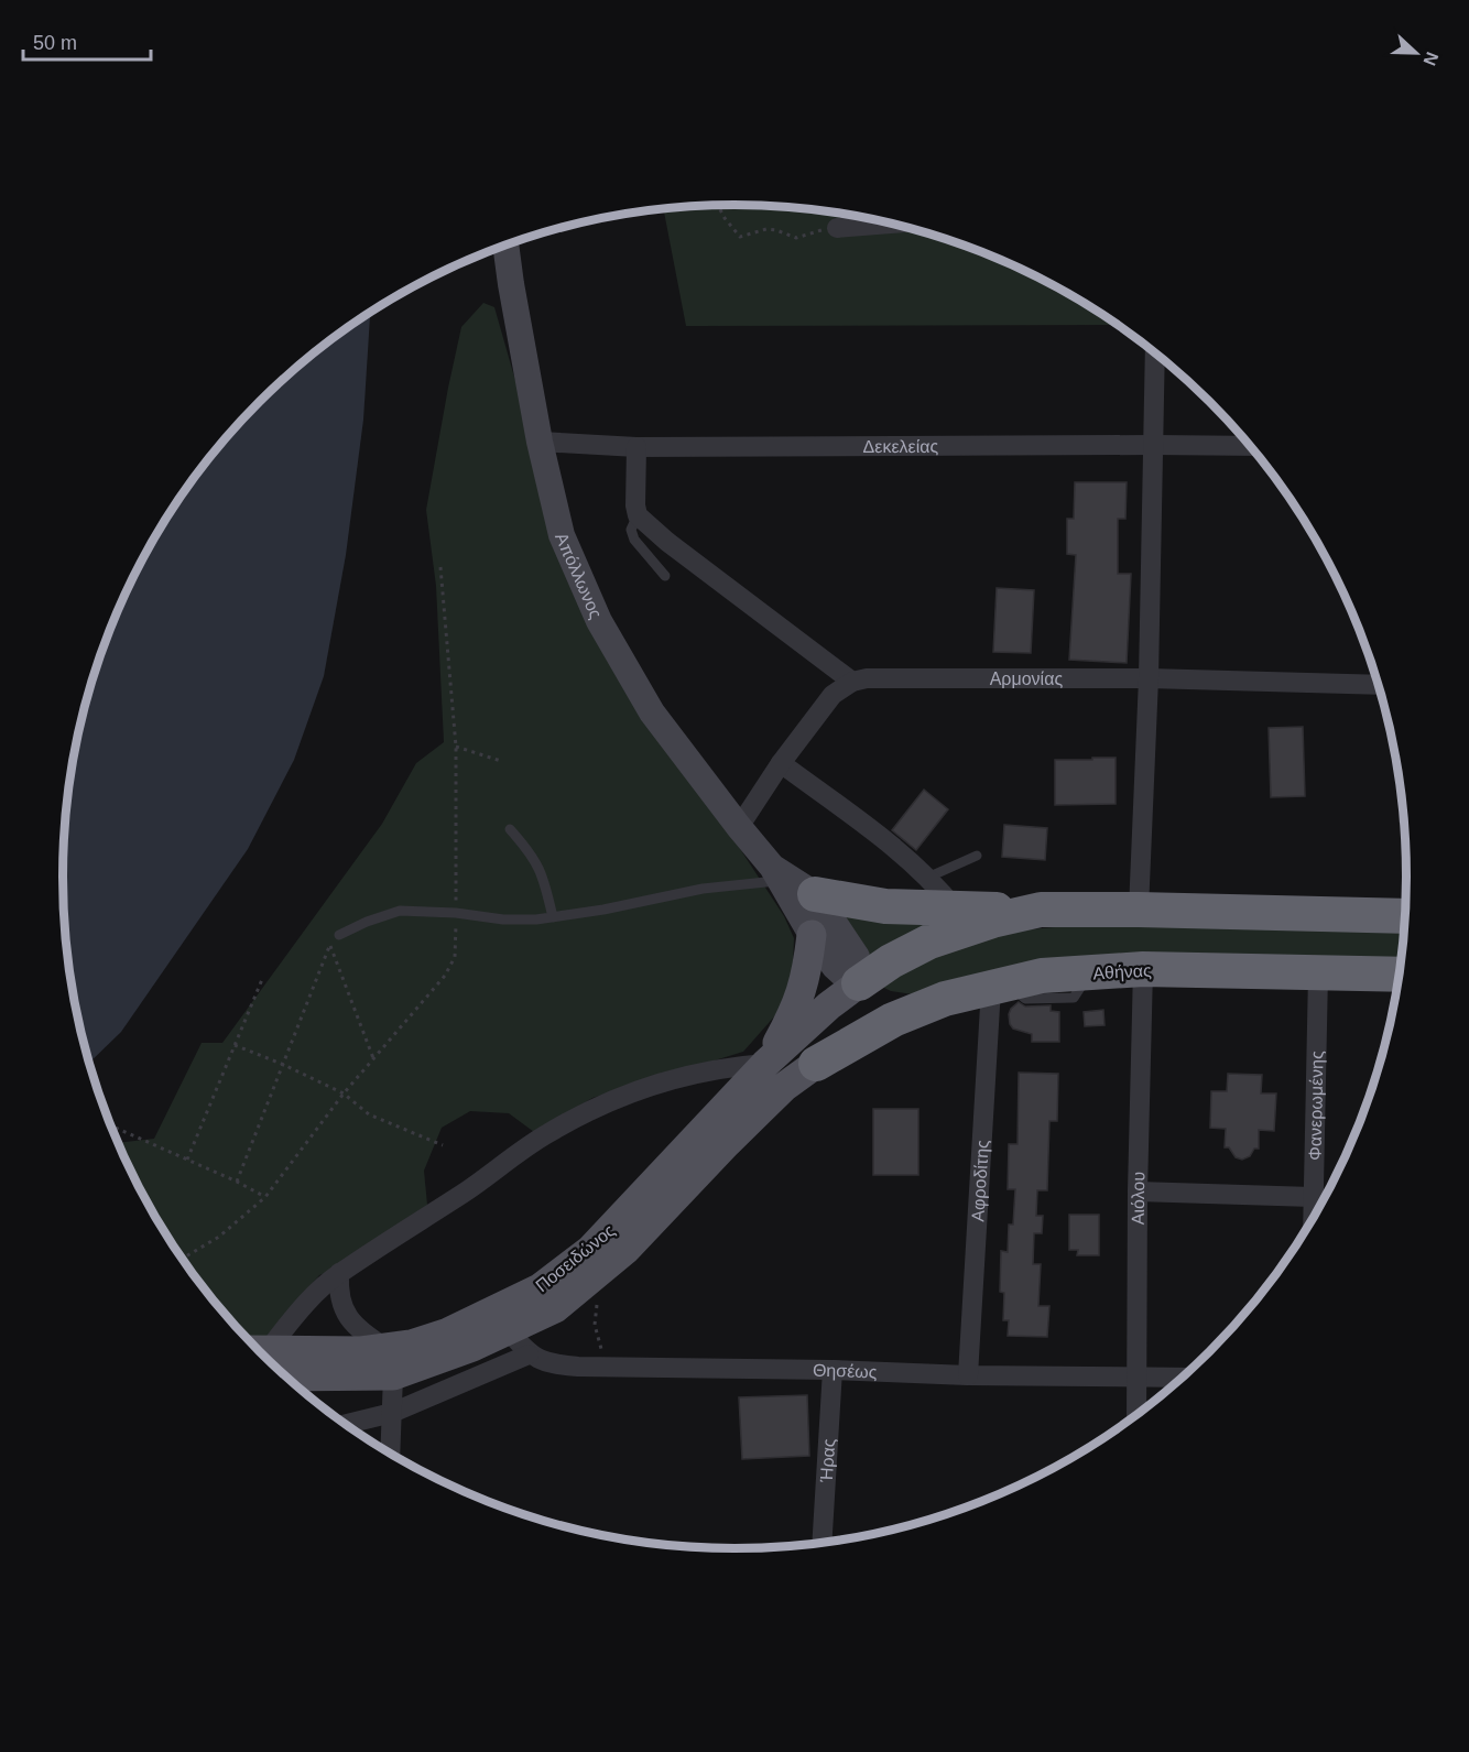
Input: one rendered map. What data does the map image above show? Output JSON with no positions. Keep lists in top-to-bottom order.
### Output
{
  "streets": {
    "highway": ["Αθήνας", "Ποσειδώνος"],
    "street": [
      "Δεκελείας",
      "Απόλλωνος",
      "Αρμονίας",
      "Φανερωμένης",
      "Αφροδίτης",
      "Αιόλου",
      "Θησέως",
      "Ήρας"
    ]
  },
  "crossings": [
    ["Δεκελείας", "Απόλλωνος"],
    ["Αθήνας", "Φανερωμένης"],
    ["Αθήνας", "Αφροδίτης"],
    ["Αθήνας", "Αιόλου"],
    ["Αθήνας", "Ποσειδώνος"],
    ["Αφροδίτης", "Θησέως"],
    ["Αιόλου", "Θησέως"],
    ["Θησέως", "Ήρας"]
  ],
  "scale_bar": "50 m",
  "north": "right"
}
